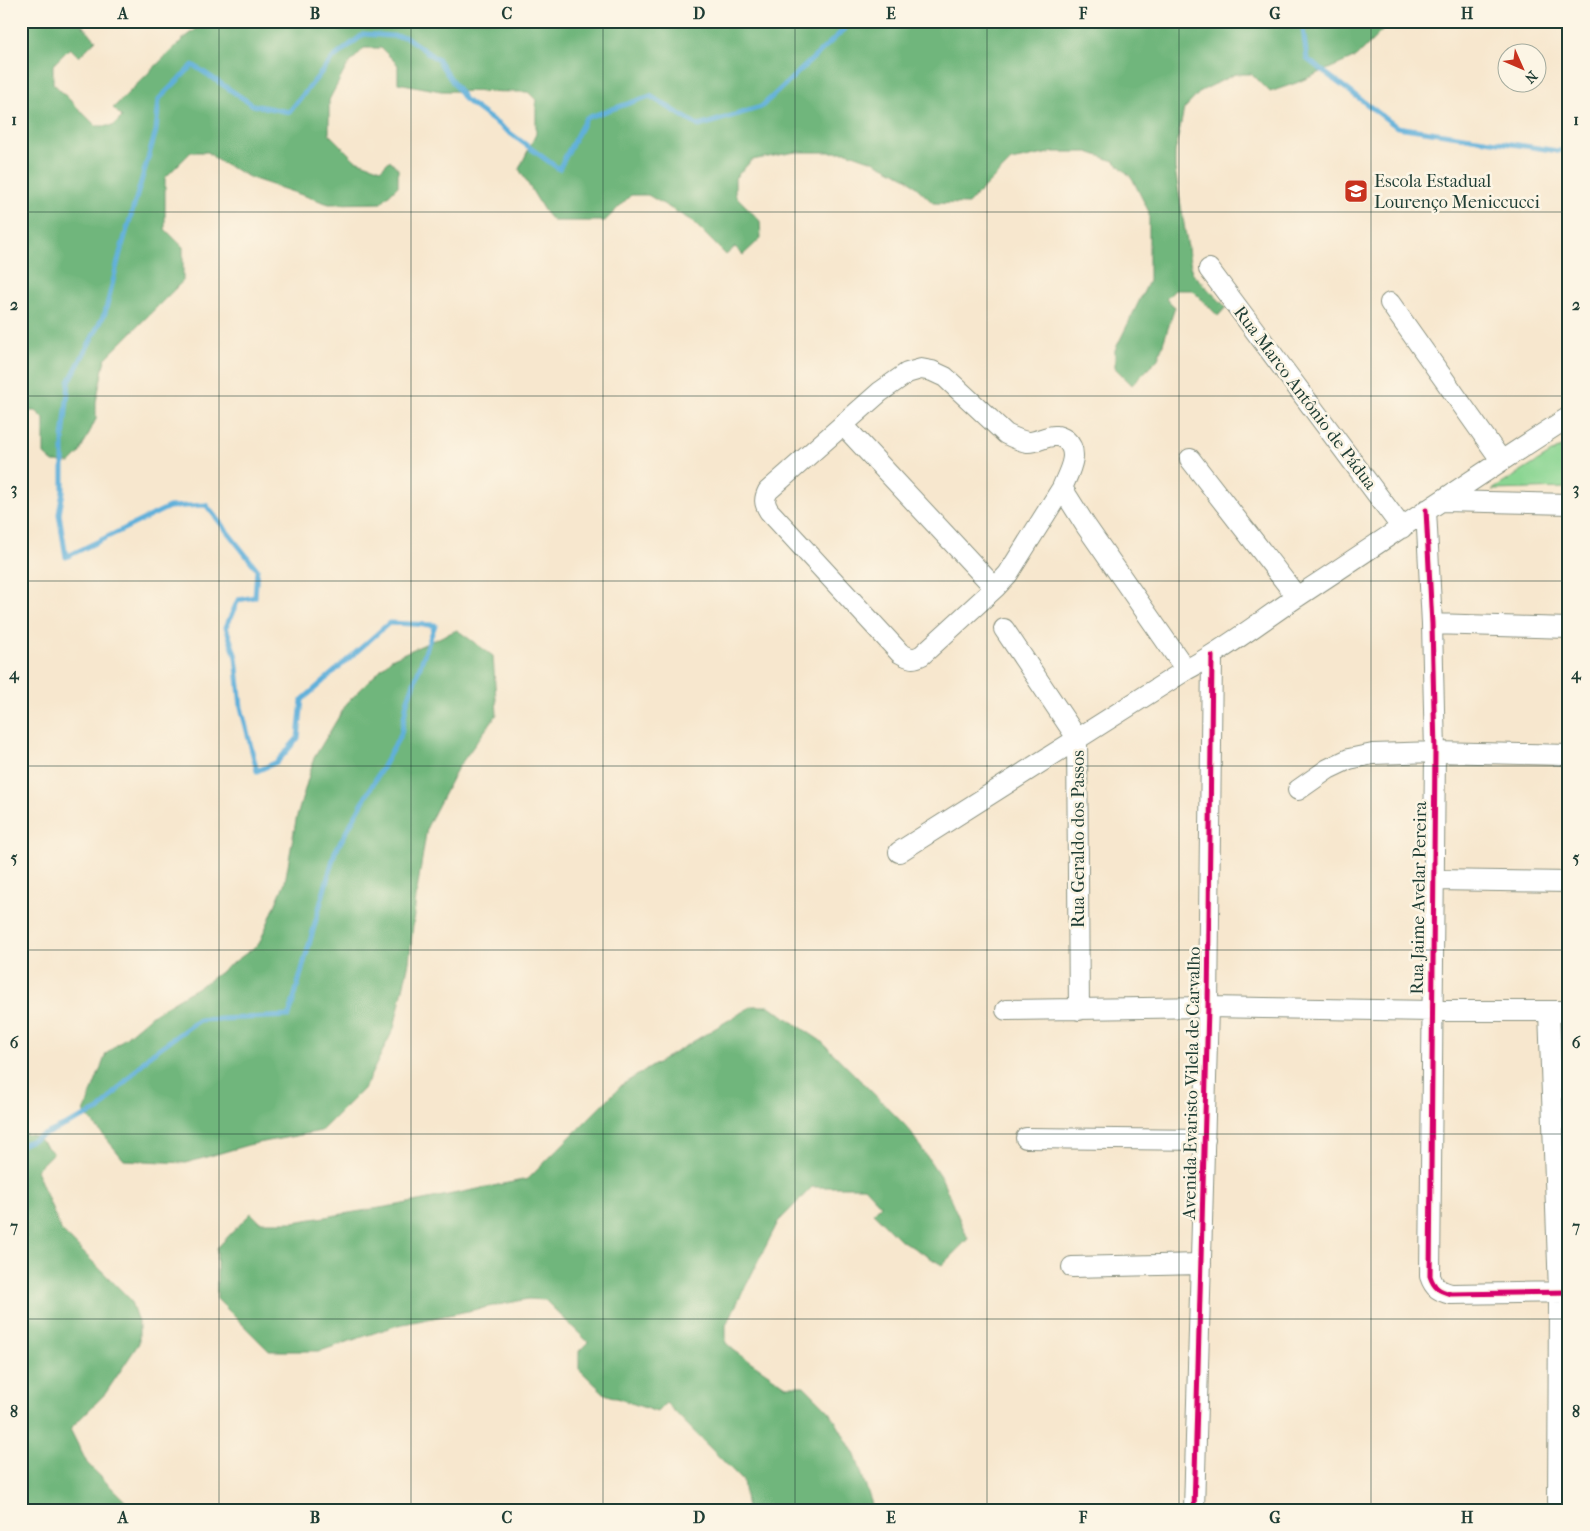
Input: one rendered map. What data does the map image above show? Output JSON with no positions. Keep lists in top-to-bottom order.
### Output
{
  "streets": {
    "street": [
      "Rua Marco Antônio de Pádua",
      "Rua Geraldo dos Passos",
      "Rua Jaime Avelar Pereira",
      "Avenida Evaristo Vilela de Carvalho"
    ]
  },
  "places": {
    "school or university": ["Escola Estadual Lourenço Meniccucci"]
  },
  "north": "bottom right",
  "grid": {
    "columns": [
      "A",
      "B",
      "C",
      "D",
      "E",
      "F",
      "G",
      "H"
    ],
    "rows": [
      "1",
      "2",
      "3",
      "4",
      "5",
      "6",
      "7",
      "8"
    ]
  }
}
